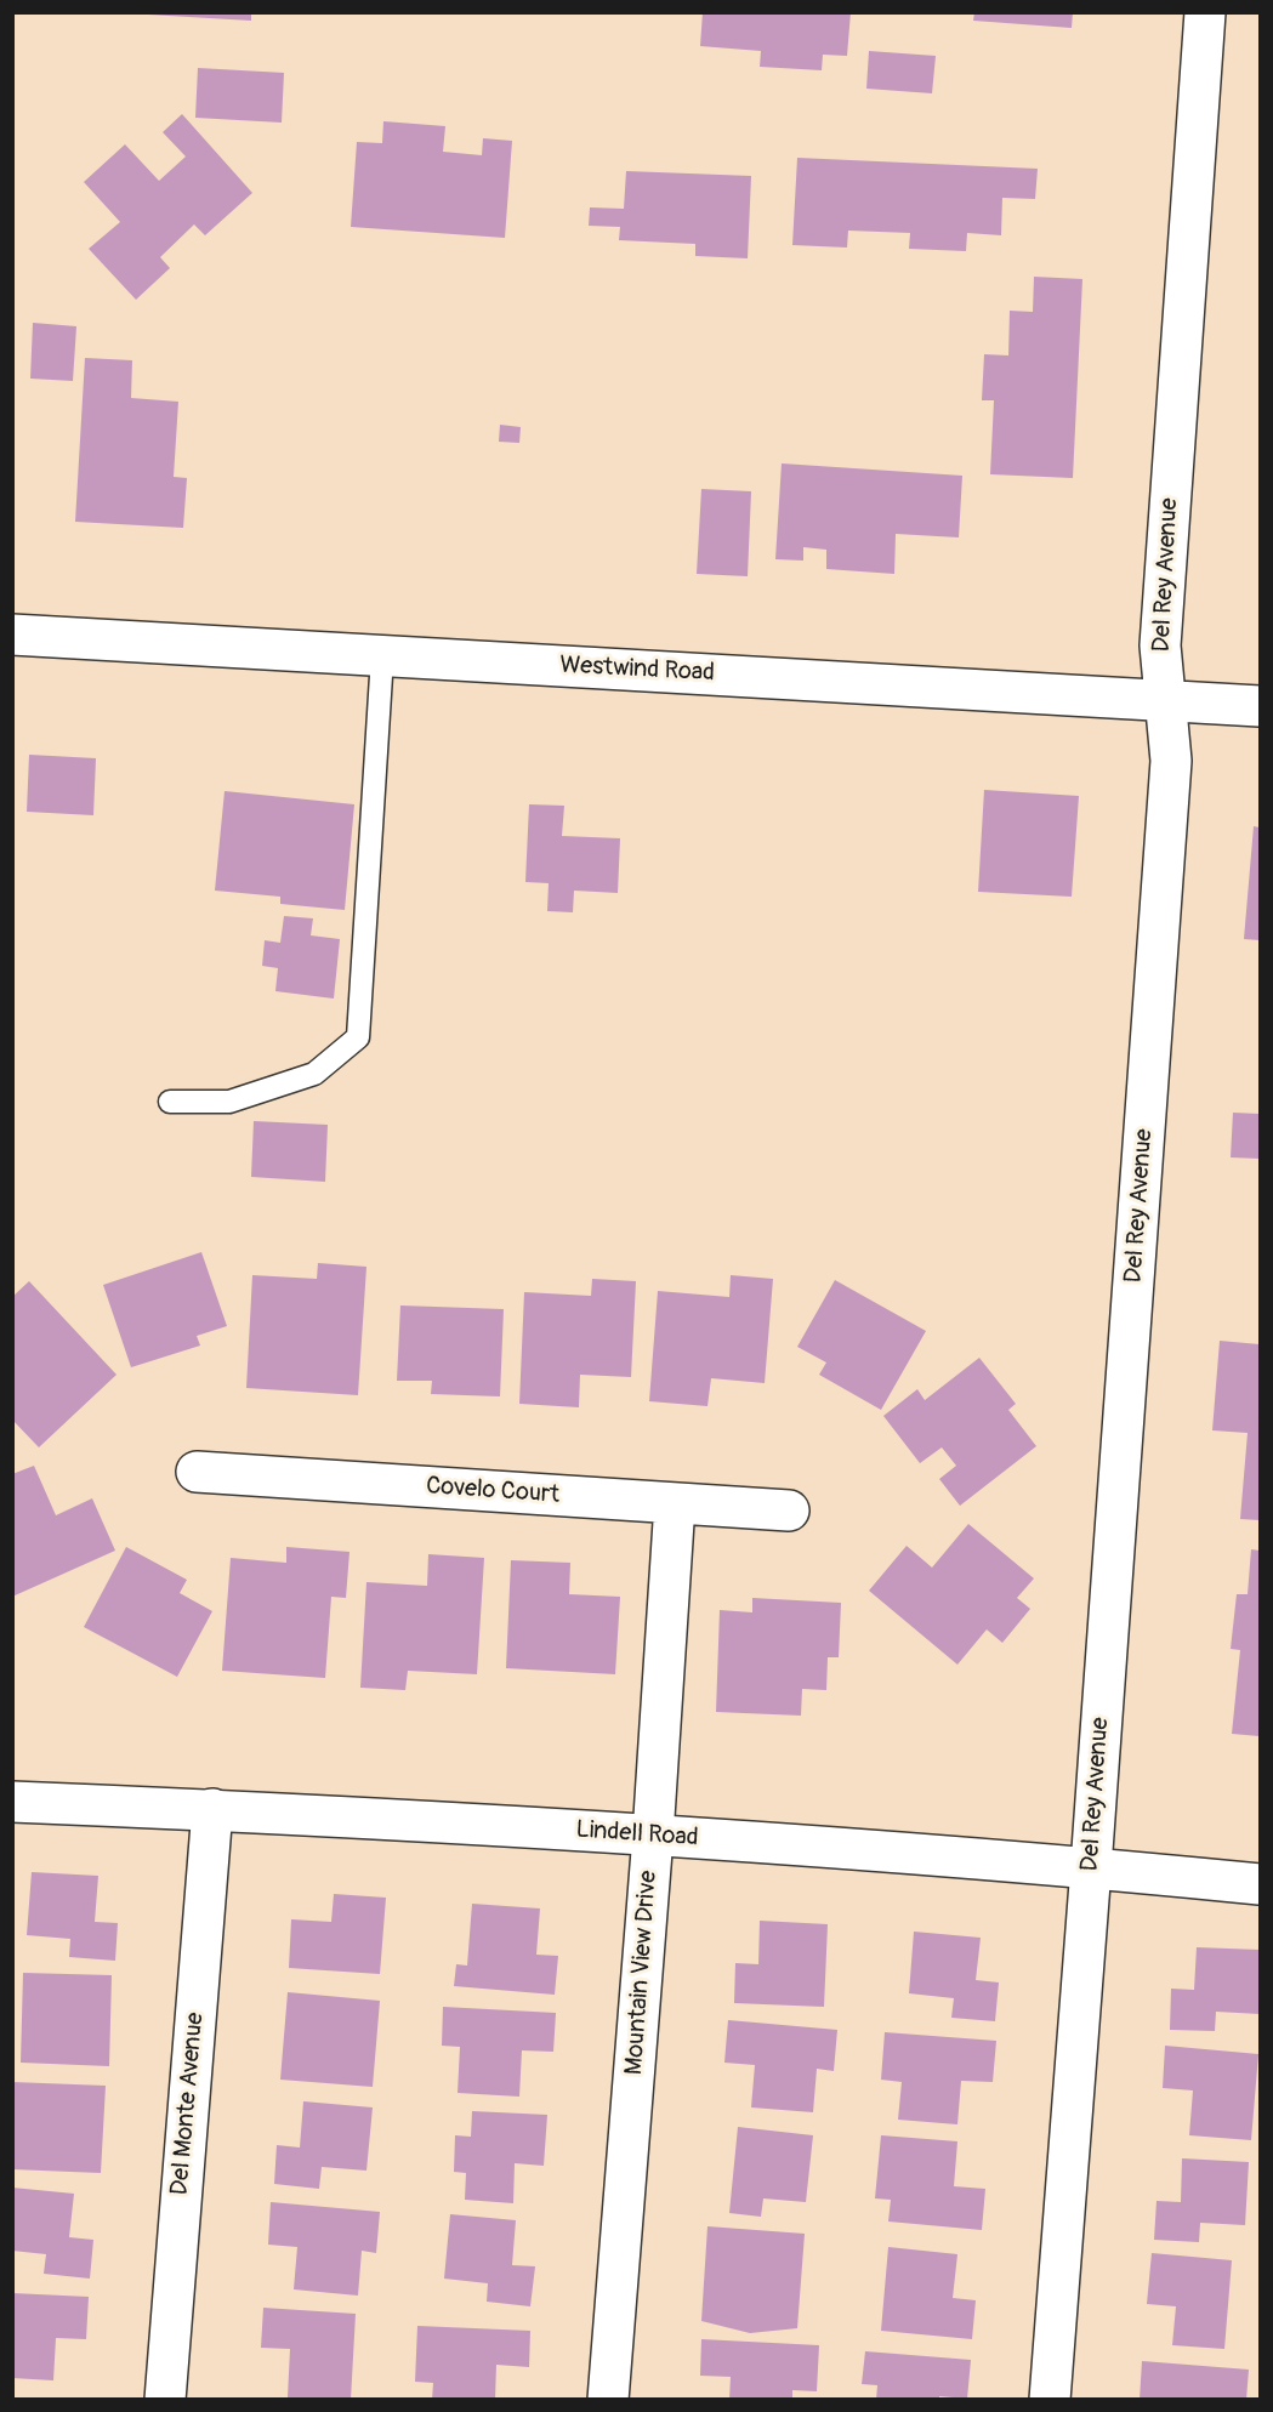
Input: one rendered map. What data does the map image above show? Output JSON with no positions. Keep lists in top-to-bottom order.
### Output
{
  "streets": {
    "street": [
      "Del Rey Avenue",
      "Westwind Road",
      "Covelo Court",
      "Lindell Road",
      "Mountain View Drive",
      "Del Monte Avenue"
    ]
  },
  "crossings": [
    ["Del Rey Avenue", "Westwind Road"],
    ["Del Rey Avenue", "Lindell Road"],
    ["Covelo Court", "Mountain View Drive"],
    ["Lindell Road", "Mountain View Drive"],
    ["Lindell Road", "Del Monte Avenue"]
  ]
}
